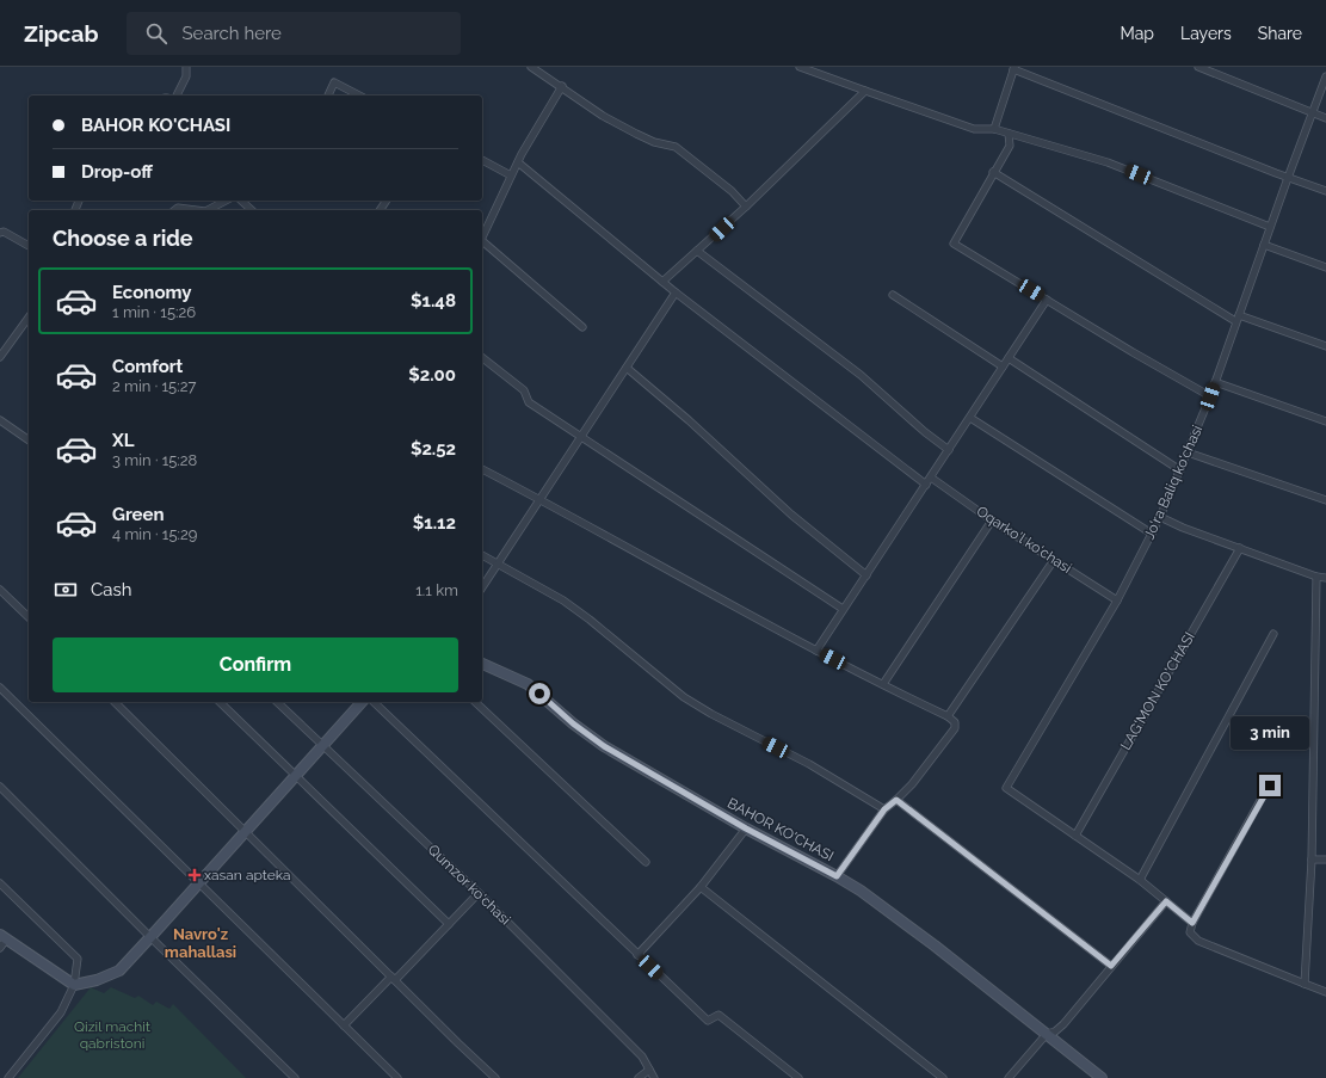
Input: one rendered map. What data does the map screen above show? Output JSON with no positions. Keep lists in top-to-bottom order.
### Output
{
  "streets": {
    "street": [
      "Jo'ra Baliq ko'chasi",
      "Oqarko'l ko'chasi",
      "LAG'MON KO'CHASI",
      "BAHOR KO'CHASI",
      "Qumzor ko'chasi"
    ]
  },
  "crossings": [
    ["Jo'ra Baliq ko'chasi", "Oqarko'l ko'chasi"],
    ["Jo'ra Baliq ko'chasi", "LAG'MON KO'CHASI"]
  ],
  "districts": ["Navro'z mahallasi"],
  "parks": ["Qizil machit qabristoni"],
  "places": {
    "health": ["xasan apteka"]
  },
  "page": {
    "header": "Zipcab",
    "search": "Search here",
    "nav": ["Map", "Layers", "Share"],
    "banner": ["BAHOR KO'CHASI", "Drop-off"],
    "heading": "Choose a ride",
    "list": [
      {
        "name": "Economy",
        "note": "1 min · 15:26",
        "value": "$1.48"
      },
      {
        "name": "Comfort",
        "note": "2 min · 15:27",
        "value": "$2.00"
      },
      {
        "name": "XL",
        "note": "3 min · 15:28",
        "value": "$2.52"
      },
      {
        "name": "Green",
        "note": "4 min · 15:29",
        "value": "$1.12"
      }
    ],
    "pay": ["Cash", "1.1 km"],
    "buttons": "Confirm",
    "bubble": "3 min"
  }
}
